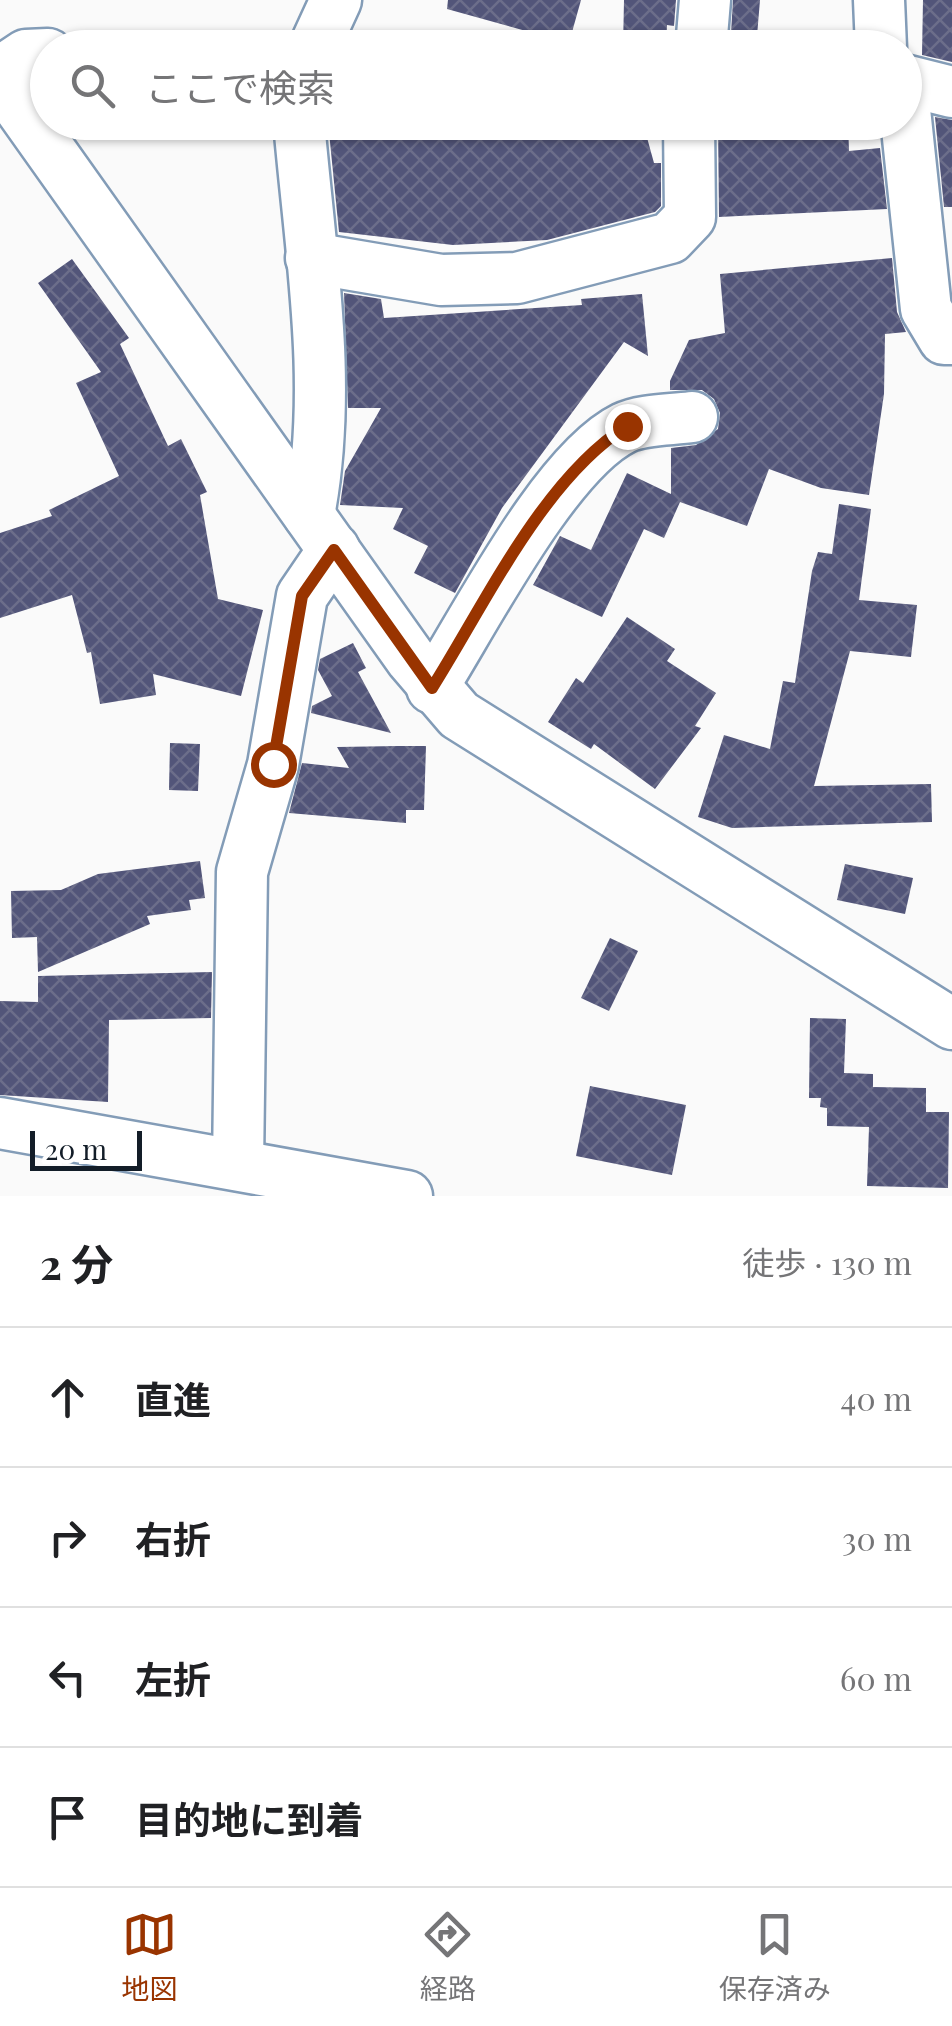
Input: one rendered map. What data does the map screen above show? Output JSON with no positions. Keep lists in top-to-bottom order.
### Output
{
  "scale_bar": "20 m",
  "page": {
    "search": "ここで検索",
    "scale": "20 m",
    "heading": ["2 分", "徒歩 · 130 m"],
    "list": [
      ["直進", "40 m"],
      ["右折", "30 m"],
      ["左折", "60 m"],
      "目的地に到着"
    ],
    "nav": ["地図", "経路", "保存済み"]
  }
}
